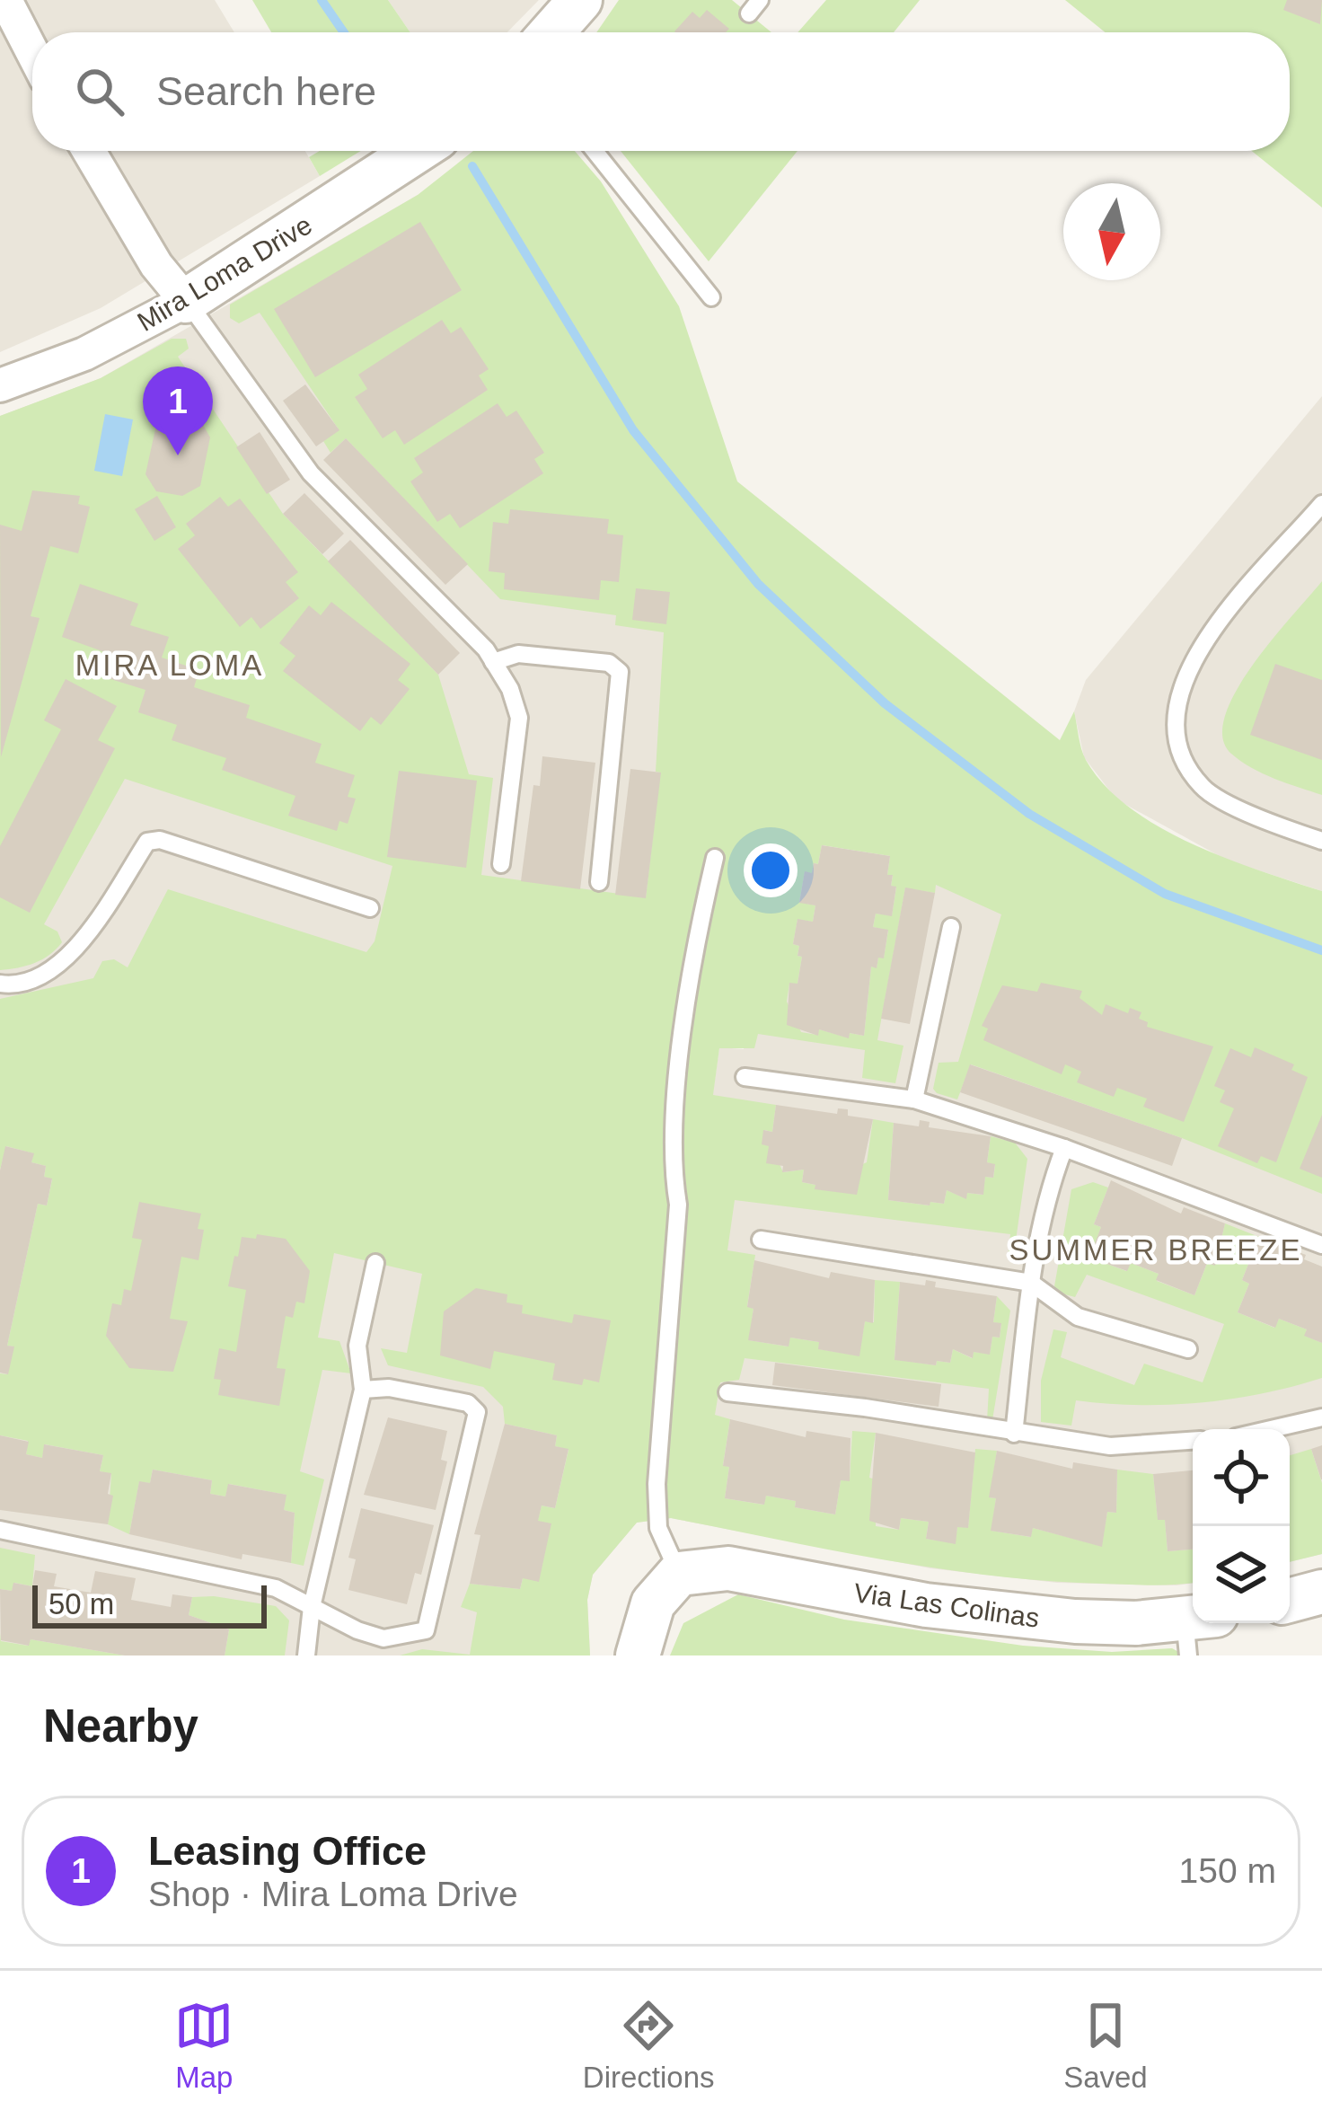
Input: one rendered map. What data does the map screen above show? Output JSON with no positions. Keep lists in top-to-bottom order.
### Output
{
  "streets": {
    "street": ["Mira Loma Drive", "Via Las Colinas"]
  },
  "districts": ["MIRA LOMA", "SUMMER BREEZE"],
  "scale_bar": "50 m",
  "north": "bottom",
  "page": {
    "search": "Search here",
    "pins": "1",
    "scale": "50 m",
    "heading": "Nearby",
    "list": [
      {
        "mark": "1",
        "name": "Leasing Office",
        "note": "Shop · Mira Loma Drive",
        "value": "150 m"
      }
    ],
    "nav": ["Map", "Directions", "Saved"]
  }
}
